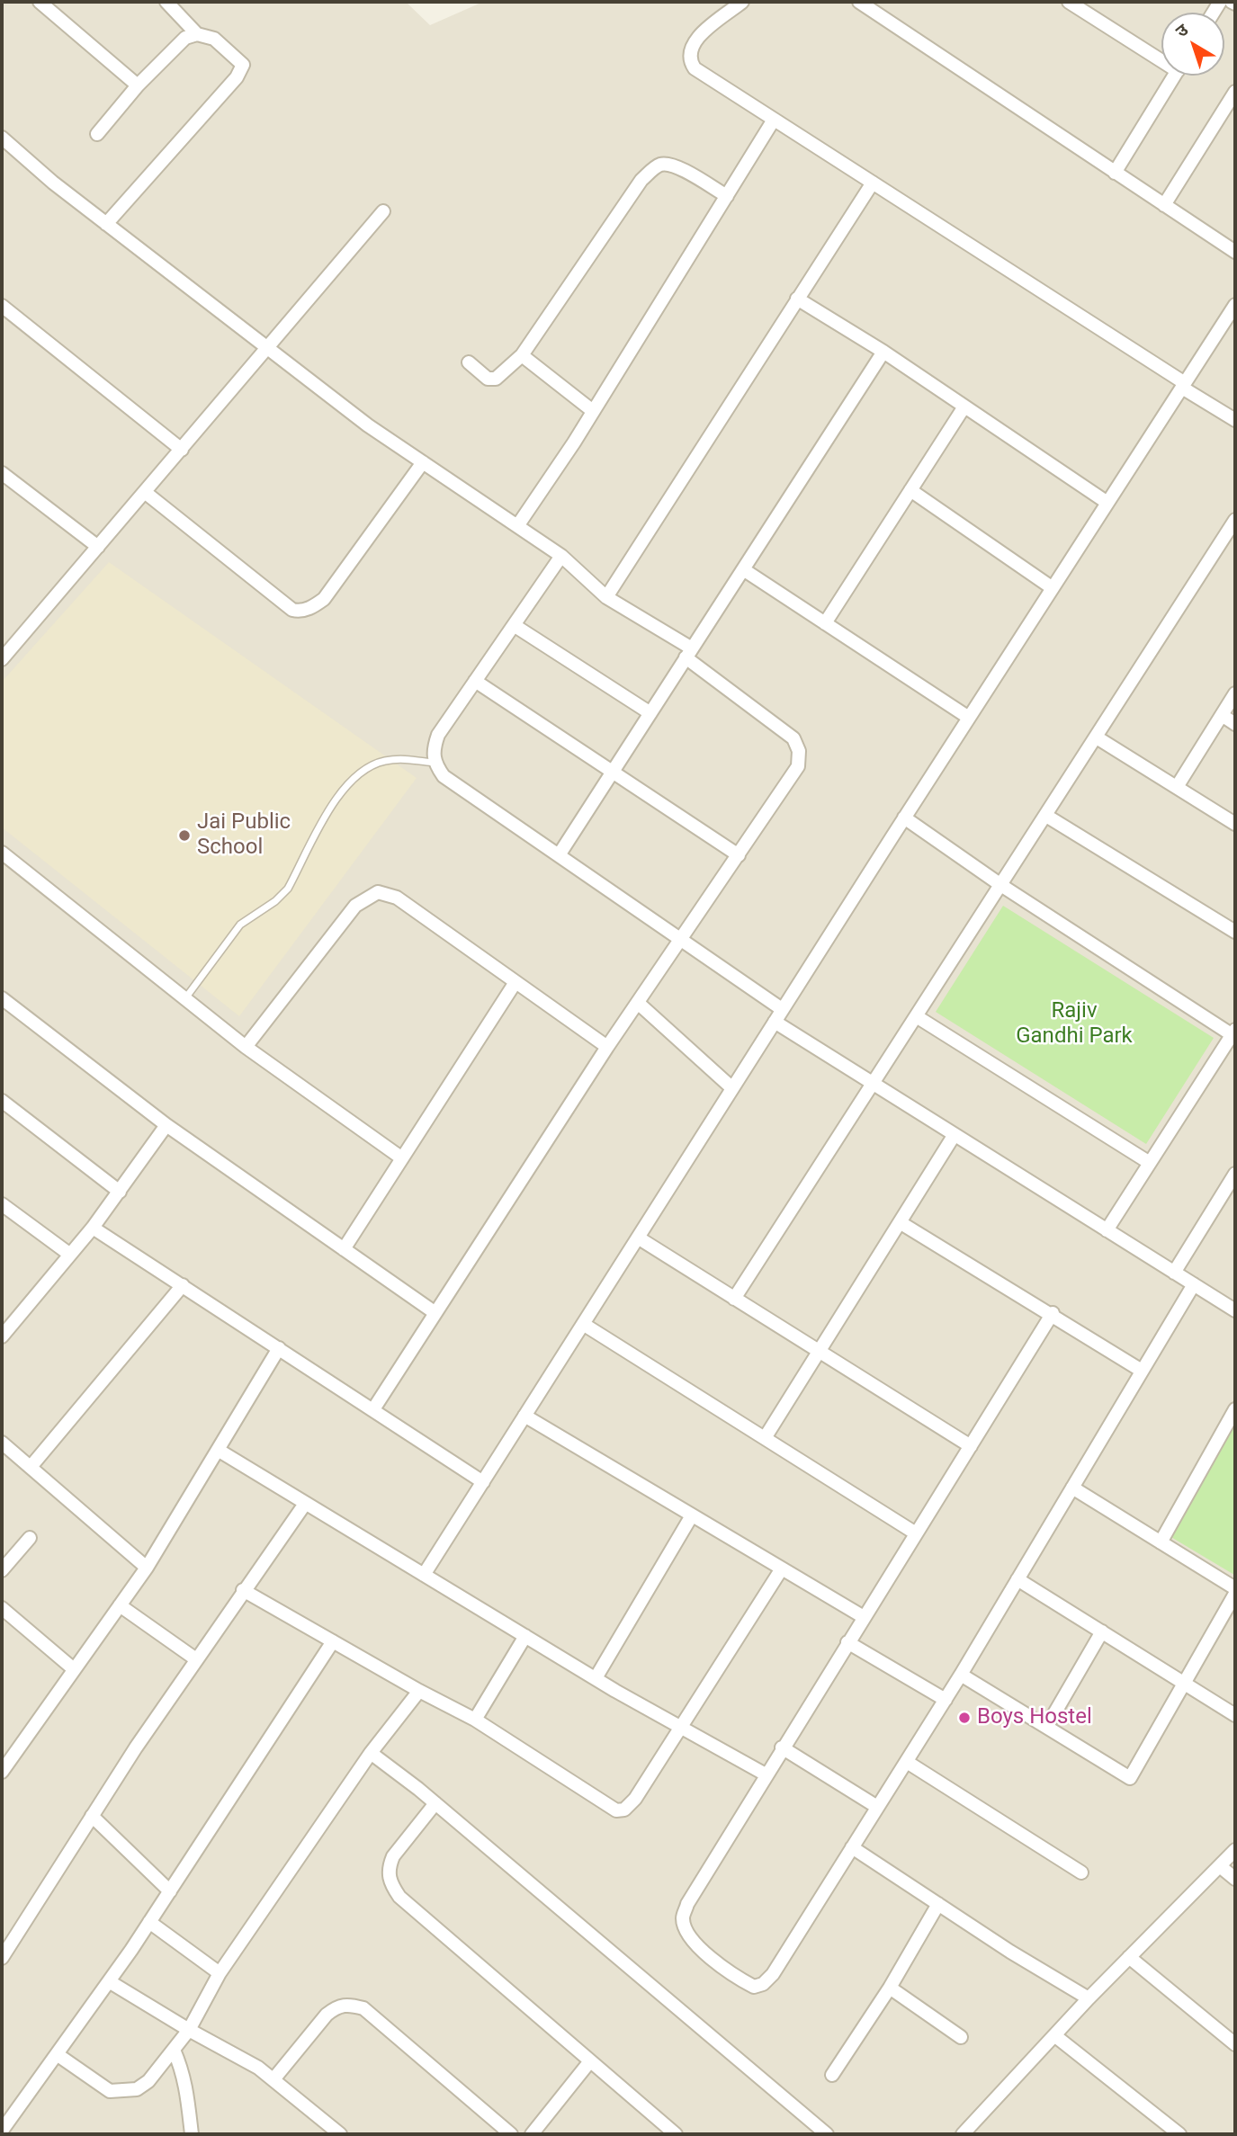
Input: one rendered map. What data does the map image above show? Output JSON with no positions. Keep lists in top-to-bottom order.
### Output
{
  "parks": ["Rajiv Gandhi Park"],
  "places": ["Jai Public School", "Boys Hostel"],
  "north": "top left"
}
